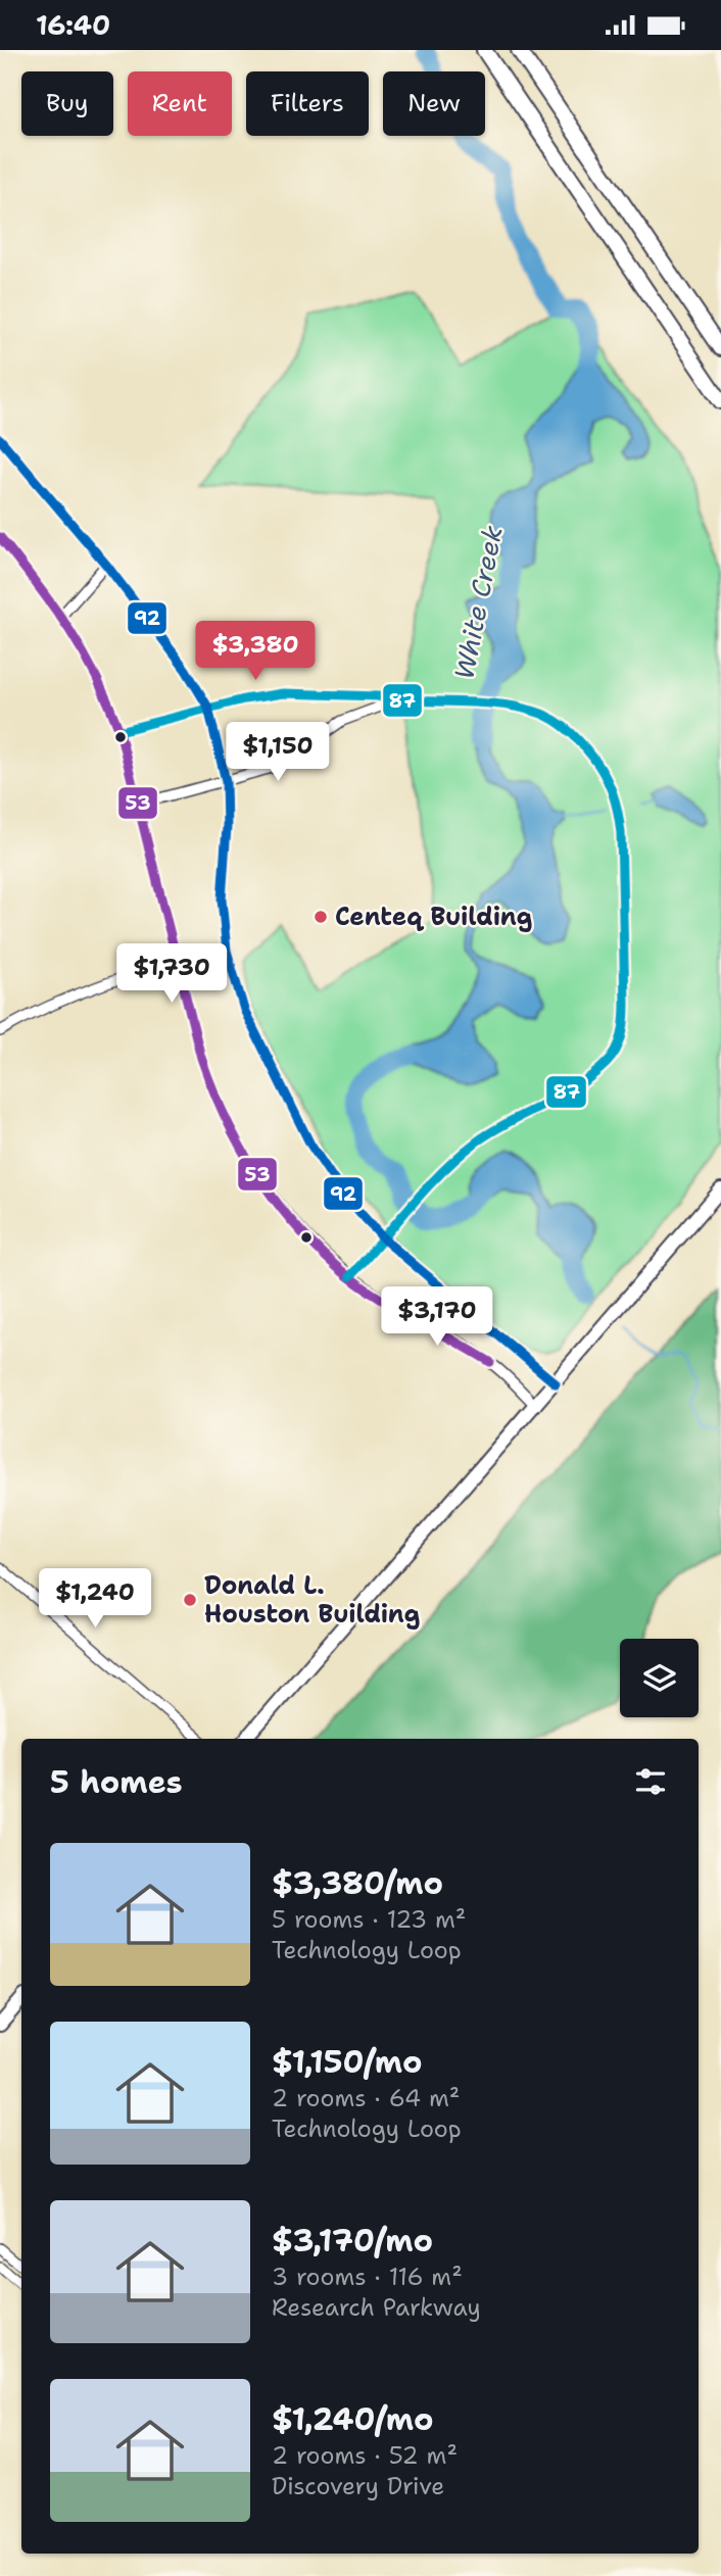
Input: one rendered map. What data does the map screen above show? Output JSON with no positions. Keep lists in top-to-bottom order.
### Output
{
  "water": ["White Creek"],
  "places": ["Centeq Building", "Donald L. Houston Building"],
  "lines": ["transit line 92", "transit line 53", "transit line 87"],
  "page": {
    "status": "16:40",
    "chip": [
      "Buy",
      "Rent",
      "Filters",
      "New"
    ],
    "price": [
      "$3,380",
      "$1,150",
      "$1,730",
      "$3,170",
      "$1,240"
    ],
    "heading": "5 homes",
    "list": [
      {
        "name": "$3,380/mo",
        "note": "5 rooms · 123 m² · Technology Loop"
      },
      {
        "name": "$1,150/mo",
        "note": "2 rooms · 64 m² · Technology Loop"
      },
      {
        "name": "$3,170/mo",
        "note": "3 rooms · 116 m² · Research Parkway"
      },
      {
        "name": "$1,240/mo",
        "note": "2 rooms · 52 m² · Discovery Drive"
      }
    ]
  }
}
